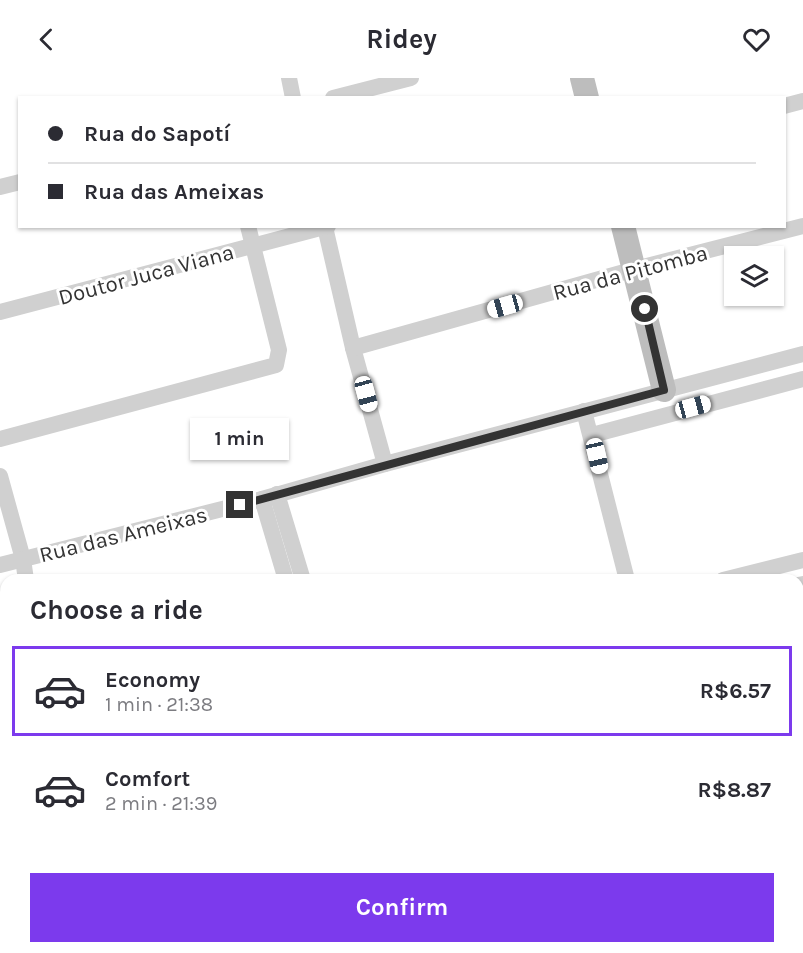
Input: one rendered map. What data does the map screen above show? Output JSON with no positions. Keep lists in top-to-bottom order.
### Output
{
  "streets": {
    "street": ["Rua da Pitomba", "Doutor Juca Viana", "Rua das Ameixas"]
  },
  "page": {
    "header": "Ridey",
    "banner": ["Rua do Sapotí", "Rua das Ameixas"],
    "bubble": "1 min",
    "heading": "Choose a ride",
    "list": [
      {
        "name": "Economy",
        "note": "1 min · 21:38",
        "value": "R$6.57"
      },
      {
        "name": "Comfort",
        "note": "2 min · 21:39",
        "value": "R$8.87"
      }
    ],
    "buttons": "Confirm"
  }
}
